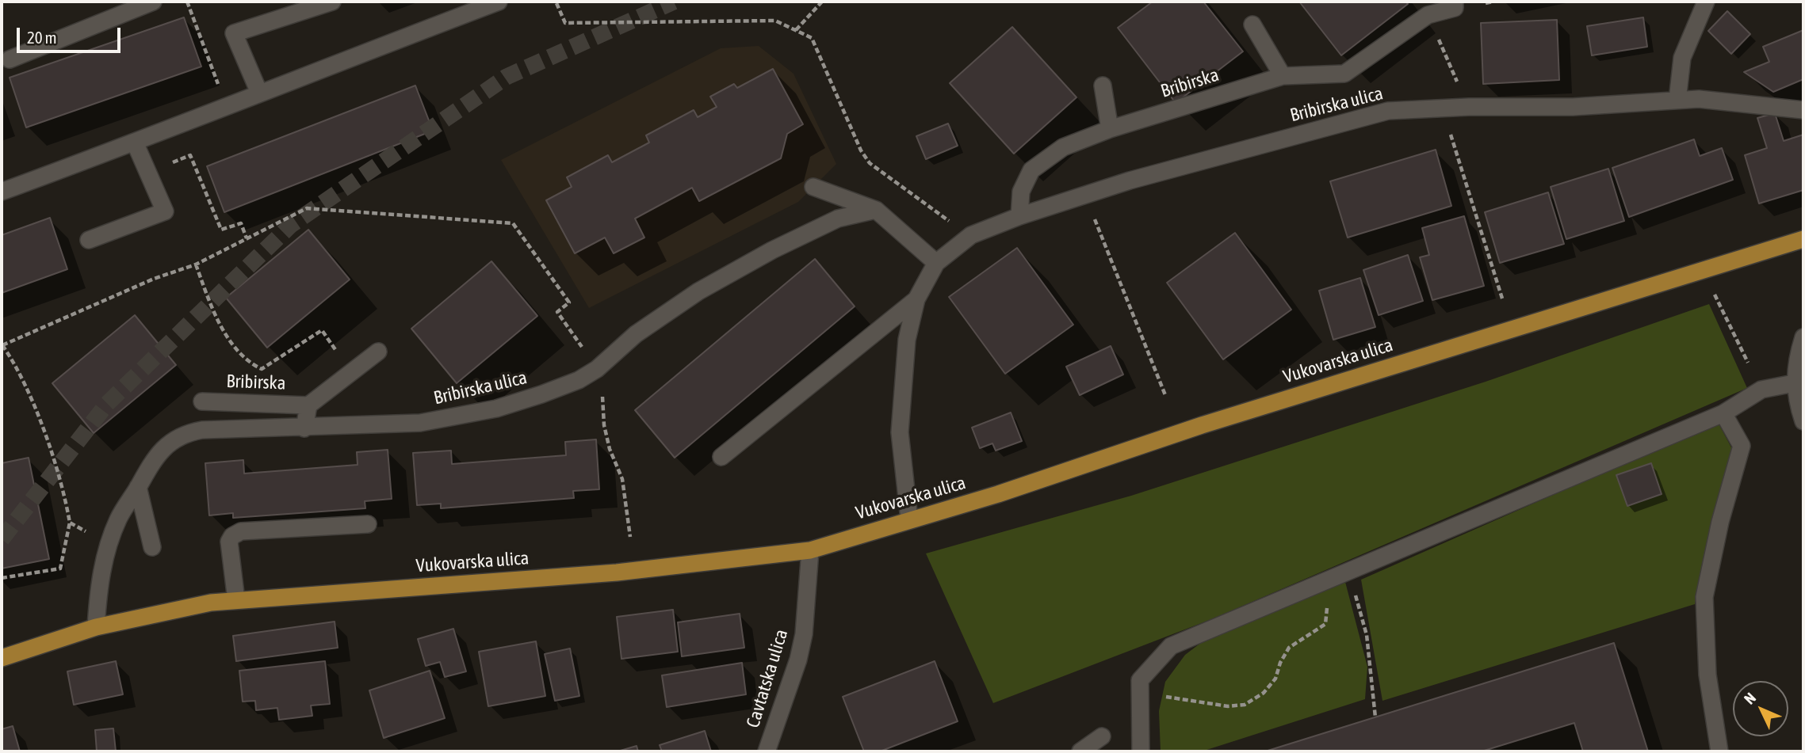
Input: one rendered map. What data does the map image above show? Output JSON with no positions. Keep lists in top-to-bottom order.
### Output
{
  "streets": {
    "main road": ["Vukovarska ulica"],
    "street": ["Bribirska", "Bribirska ulica", "Cavtatska ulica"]
  },
  "crossings": [
    ["Bribirska", "Bribirska ulica"],
    ["Bribirska ulica", "Vukovarska ulica"],
    ["Vukovarska ulica", "Cavtatska ulica"]
  ],
  "scale_bar": "20 m",
  "north": "top left"
}
